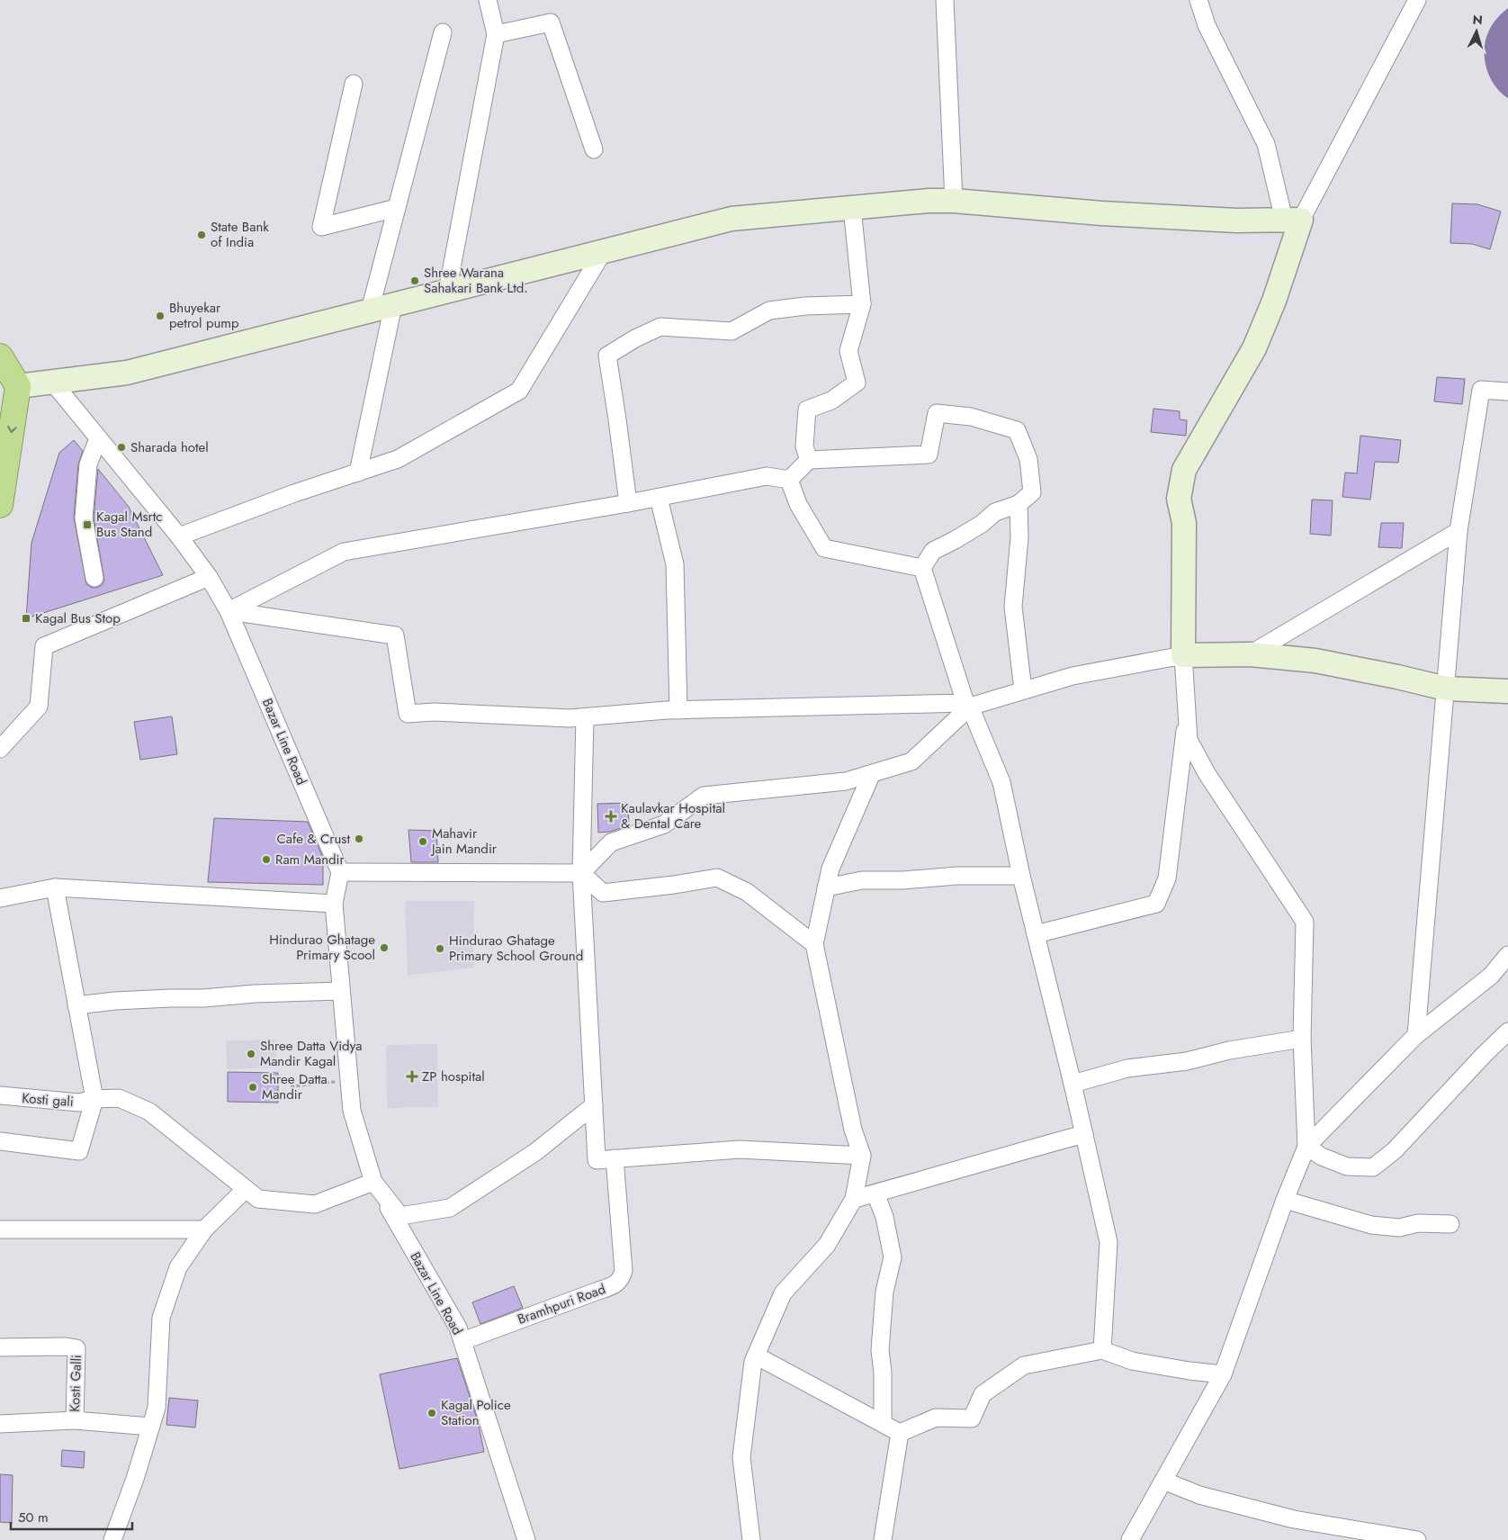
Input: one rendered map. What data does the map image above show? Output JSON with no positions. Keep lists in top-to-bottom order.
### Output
{
  "streets": {
    "street": [
      "Bazar Line Road",
      "Kosti gali",
      "Bramhpuri Road",
      "Kosti Galli"
    ]
  },
  "crossings": [
    ["Bazar Line Road", "Kosti gali"],
    ["Bazar Line Road", "Bramhpuri Road"]
  ],
  "places": {
    "other": [
      "State Bank of India",
      "Shree Warana Sahakari Bank Ltd.",
      "Bhuyekar petrol pump",
      "Sharada hotel",
      "Cafe & Crust",
      "Mahavir Jain Mandir",
      "Ram Mandir",
      "Hindurao Ghatage Primary Scool",
      "Hindurao Ghatage Primary School Ground",
      "Shree Datta Vidya Mandir Kagal",
      "Shree Datta Mandir",
      "Kagal Police Station"
    ],
    "transit": ["Kagal Msrtc Bus Stand", "Kagal Bus Stop"],
    "health": ["Kaulavkar Hospital & Dental Care", "ZP hospital"]
  },
  "scale_bar": "50 m",
  "north": "top"
}
